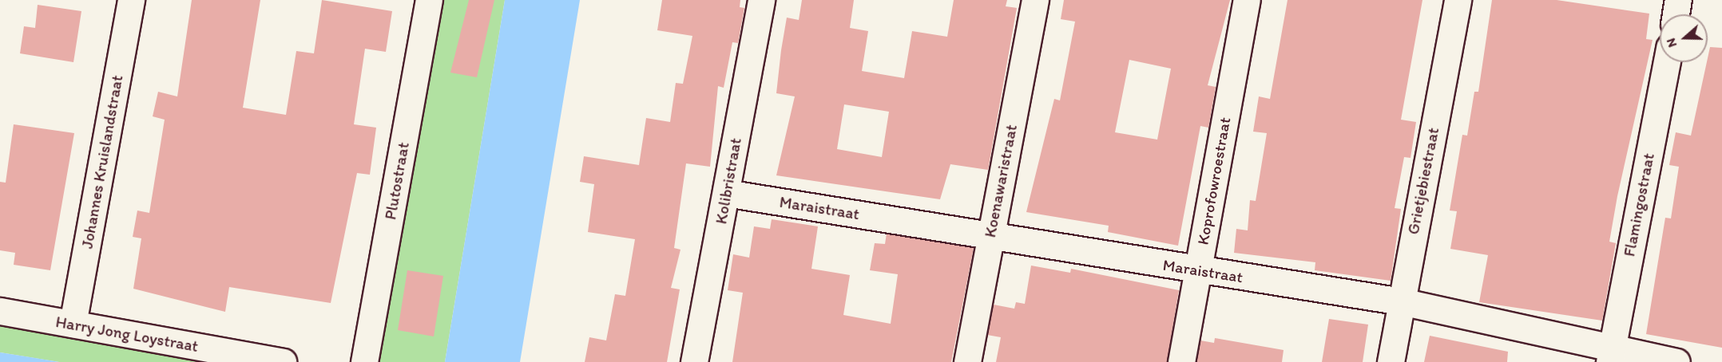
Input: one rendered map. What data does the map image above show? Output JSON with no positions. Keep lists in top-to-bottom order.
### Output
{
  "streets": {
    "street": [
      "Johannes Kruislandstraat",
      "Plutostraat",
      "Kolibristraat",
      "Koenawaristraat",
      "Koprofowroestraat",
      "Grietjebiestraat",
      "Flamingostraat",
      "Maraistraat",
      "Harry Jong Loystraat"
    ]
  },
  "crossings": [
    ["Johannes Kruislandstraat", "Harry Jong Loystraat"],
    ["Kolibristraat", "Maraistraat"],
    ["Koenawaristraat", "Maraistraat"],
    ["Koprofowroestraat", "Maraistraat"],
    ["Grietjebiestraat", "Maraistraat"],
    ["Flamingostraat", "Maraistraat"]
  ],
  "north": "left"
}
